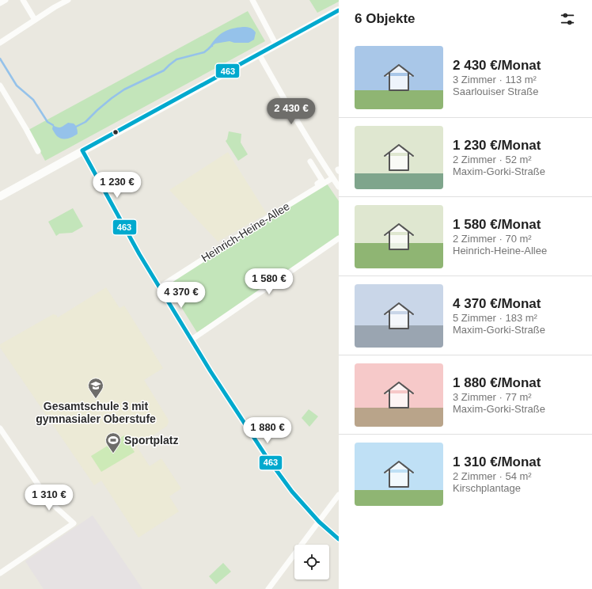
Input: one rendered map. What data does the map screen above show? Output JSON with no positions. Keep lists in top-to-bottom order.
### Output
{
  "streets": {
    "street": ["Heinrich-Heine-Allee"]
  },
  "places": {
    "school or university": ["Gesamtschule 3 mit gymnasialer Oberstufe"],
    "sports": ["Sportplatz"]
  },
  "lines": ["transit line 463"],
  "page": {
    "heading": "6 Objekte",
    "list": [
      {
        "name": "2 430 €/Monat",
        "note": "3 Zimmer · 113 m² · Saarlouiser Straße"
      },
      {
        "name": "1 230 €/Monat",
        "note": "2 Zimmer · 52 m² · Maxim-Gorki-Straße"
      },
      {
        "name": "1 580 €/Monat",
        "note": "2 Zimmer · 70 m² · Heinrich-Heine-Allee"
      },
      {
        "name": "4 370 €/Monat",
        "note": "5 Zimmer · 183 m² · Maxim-Gorki-Straße"
      },
      {
        "name": "1 880 €/Monat",
        "note": "3 Zimmer · 77 m² · Maxim-Gorki-Straße"
      },
      {
        "name": "1 310 €/Monat",
        "note": "2 Zimmer · 54 m² · Kirschplantage"
      }
    ],
    "price": [
      "2 430 €",
      "1 230 €",
      "1 580 €",
      "4 370 €",
      "1 880 €",
      "1 310 €"
    ]
  }
}
